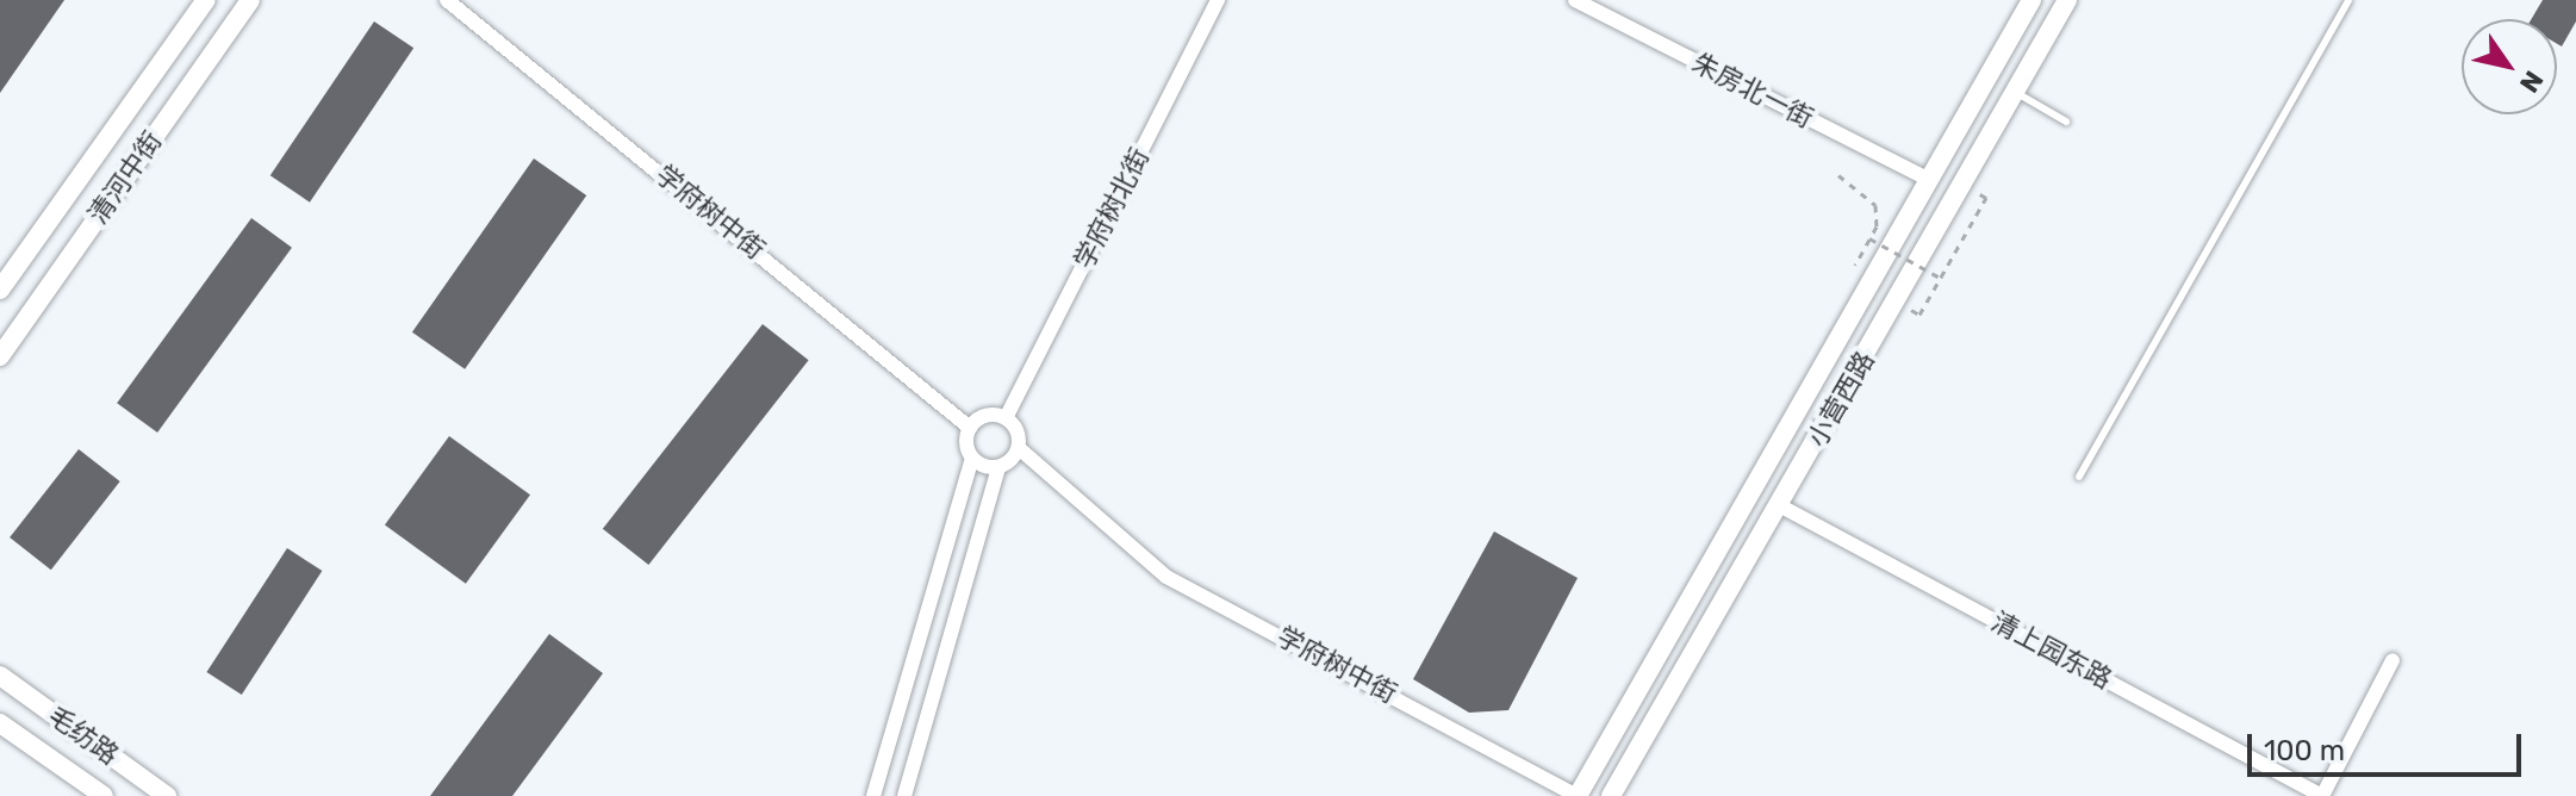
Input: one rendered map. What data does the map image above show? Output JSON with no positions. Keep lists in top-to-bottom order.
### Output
{
  "streets": {
    "main road": ["清河中街", "小营西路", "毛纺路"],
    "street": [
      "朱房北一街",
      "学府树北街",
      "学府树中街",
      "清上园东路"
    ]
  },
  "crossings": [
    ["朱房北一街", "小营西路"],
    ["学府树北街", "学府树中街"],
    ["学府树中街", "小营西路"],
    ["小营西路", "清上园东路"]
  ],
  "scale_bar": "100 m",
  "north": "bottom right"
}
